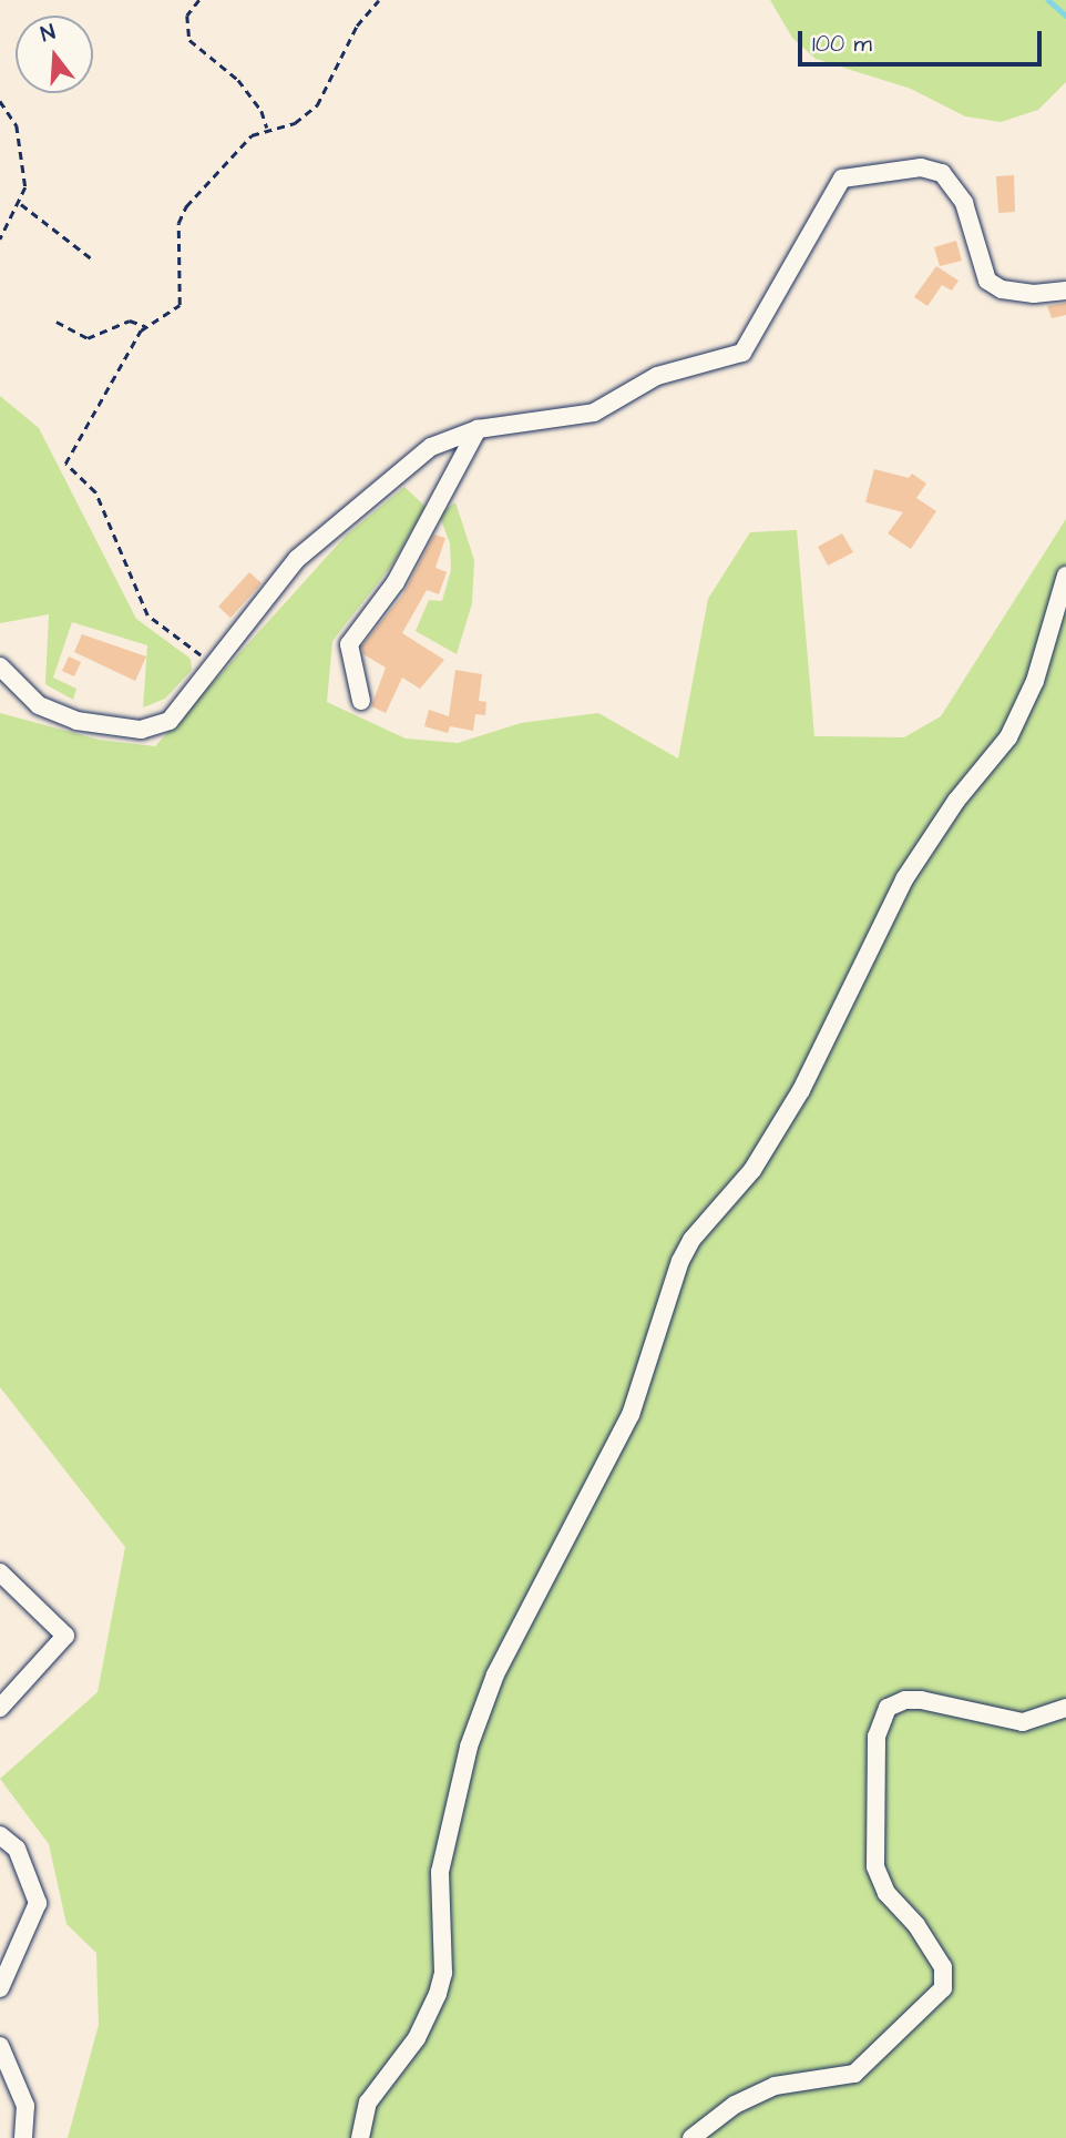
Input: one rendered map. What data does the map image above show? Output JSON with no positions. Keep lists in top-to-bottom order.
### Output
{
  "scale_bar": "100 m",
  "north": "top"
}
